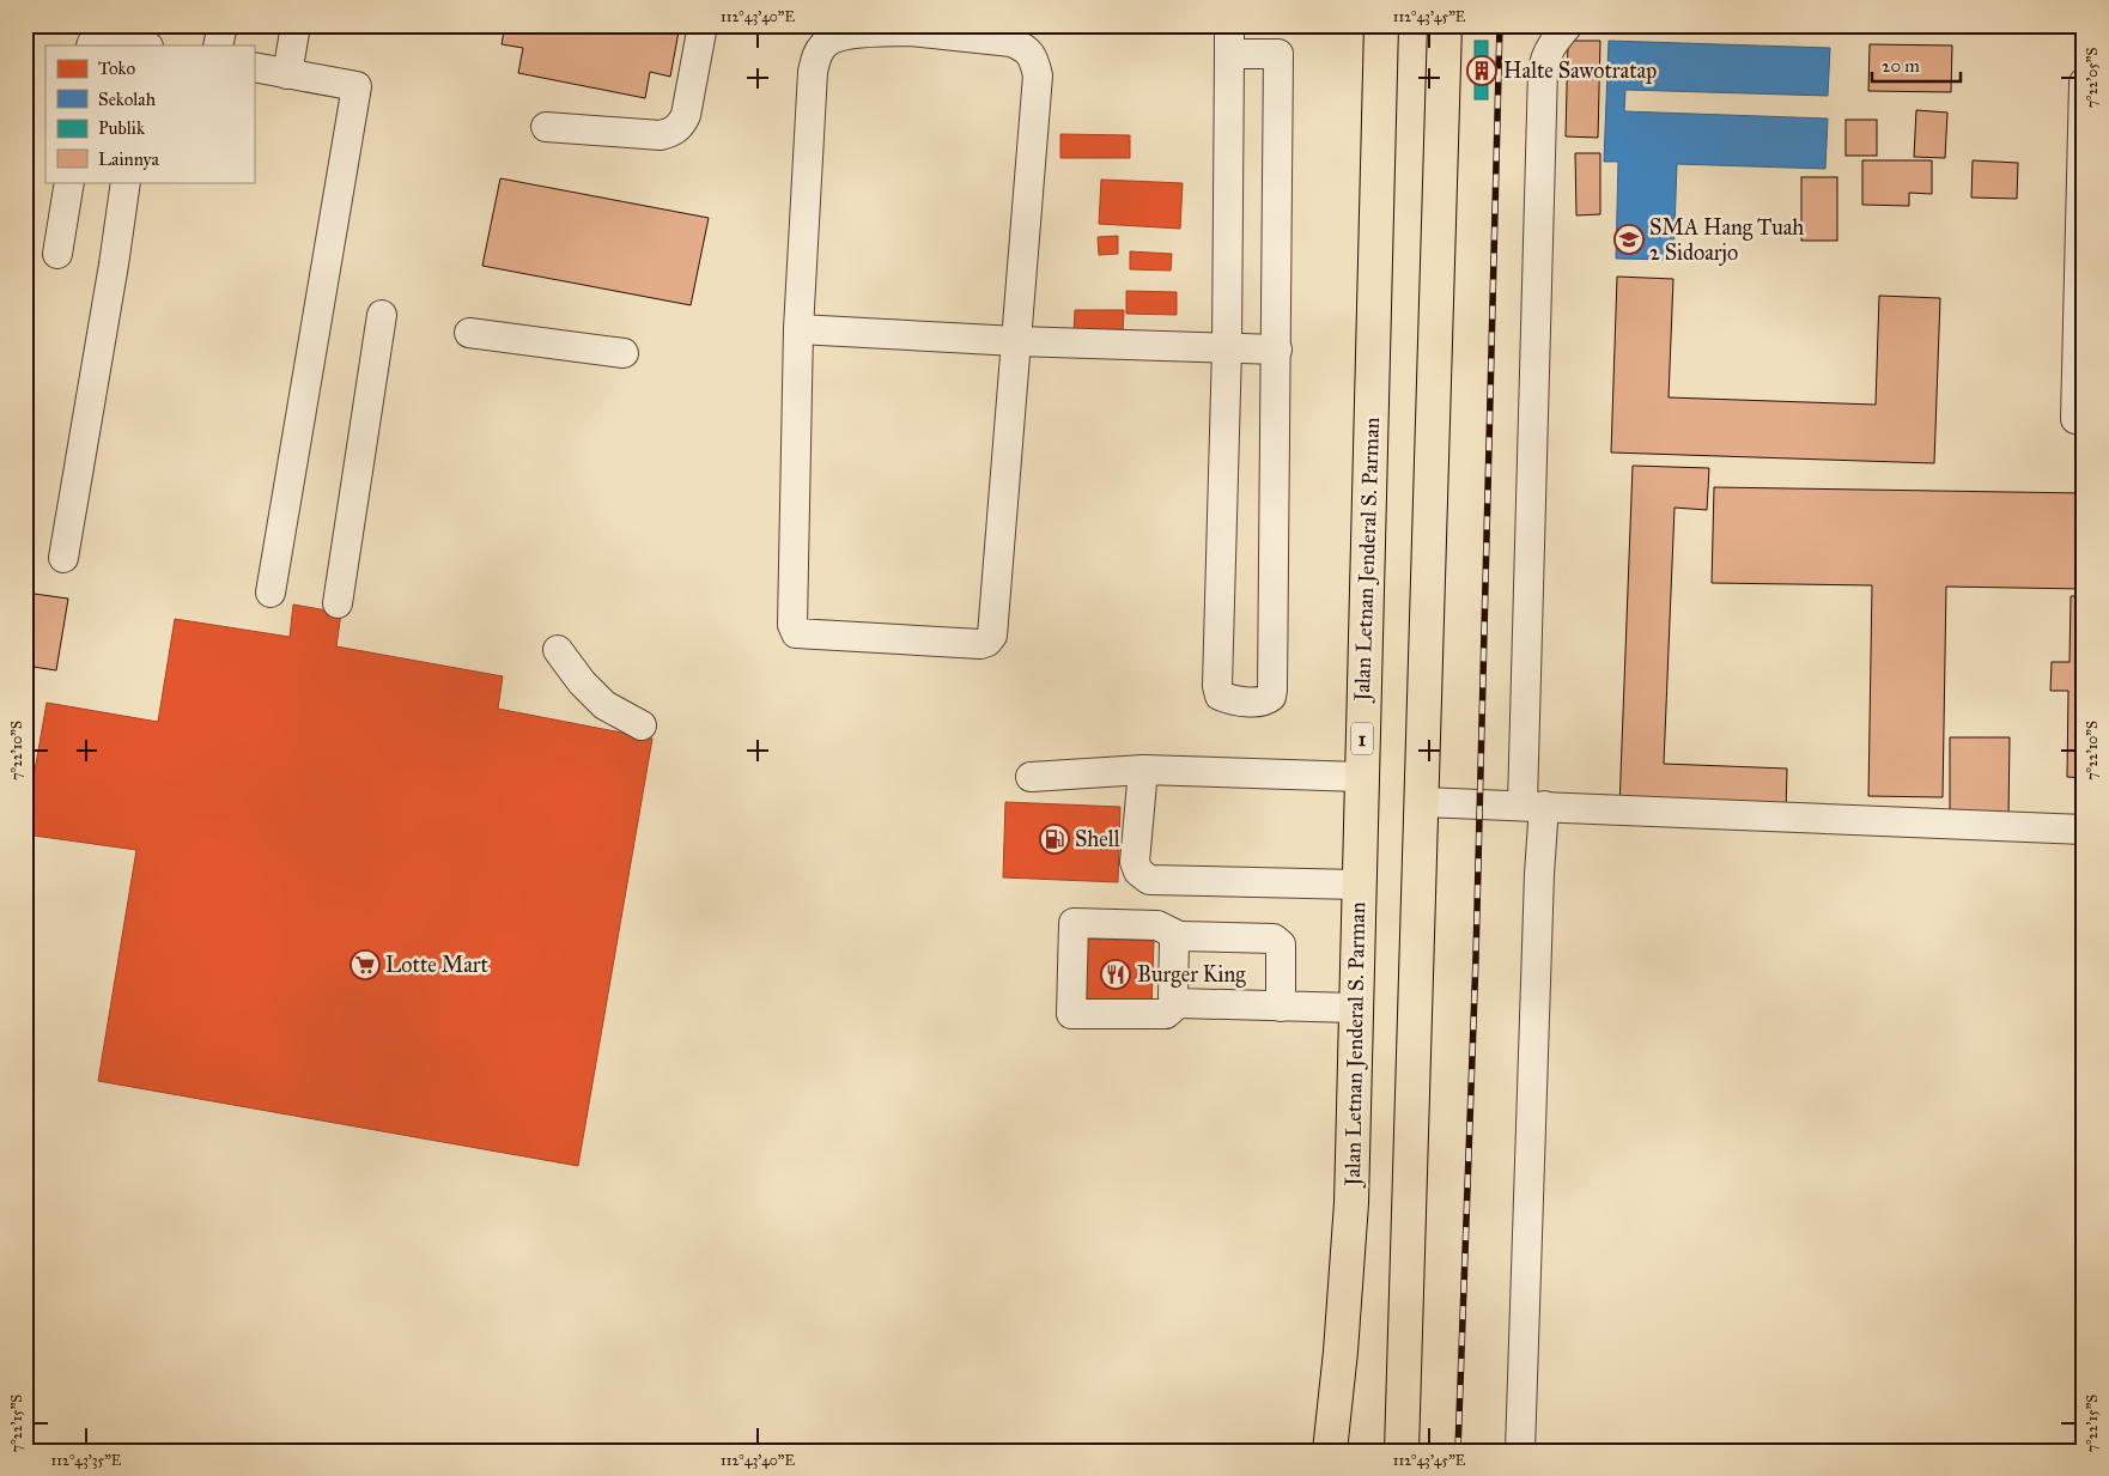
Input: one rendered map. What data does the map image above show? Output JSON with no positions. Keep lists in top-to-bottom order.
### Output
{
  "streets": {
    "highway": ["Jalan Letnan Jenderal S. Parman", "1"]
  },
  "places": {
    "building": ["Halte Sawotratap"],
    "school or university": ["SMA Hang Tuah 2 Sidoarjo"],
    "fuel station": ["Shell"],
    "supermarket": ["Lotte Mart"],
    "restaurant": ["Burger King"]
  },
  "legend": [
    "Toko",
    "Sekolah",
    "Publik",
    "Lainnya"
  ],
  "scale_bar": "20 m",
  "coordinates": [
    "112°43'40\"E",
    "112°43'45\"E",
    "7°22'05\"S",
    "7°22'10\"S",
    "7°22'15\"S",
    "112°43'35\"E"
  ]
}
